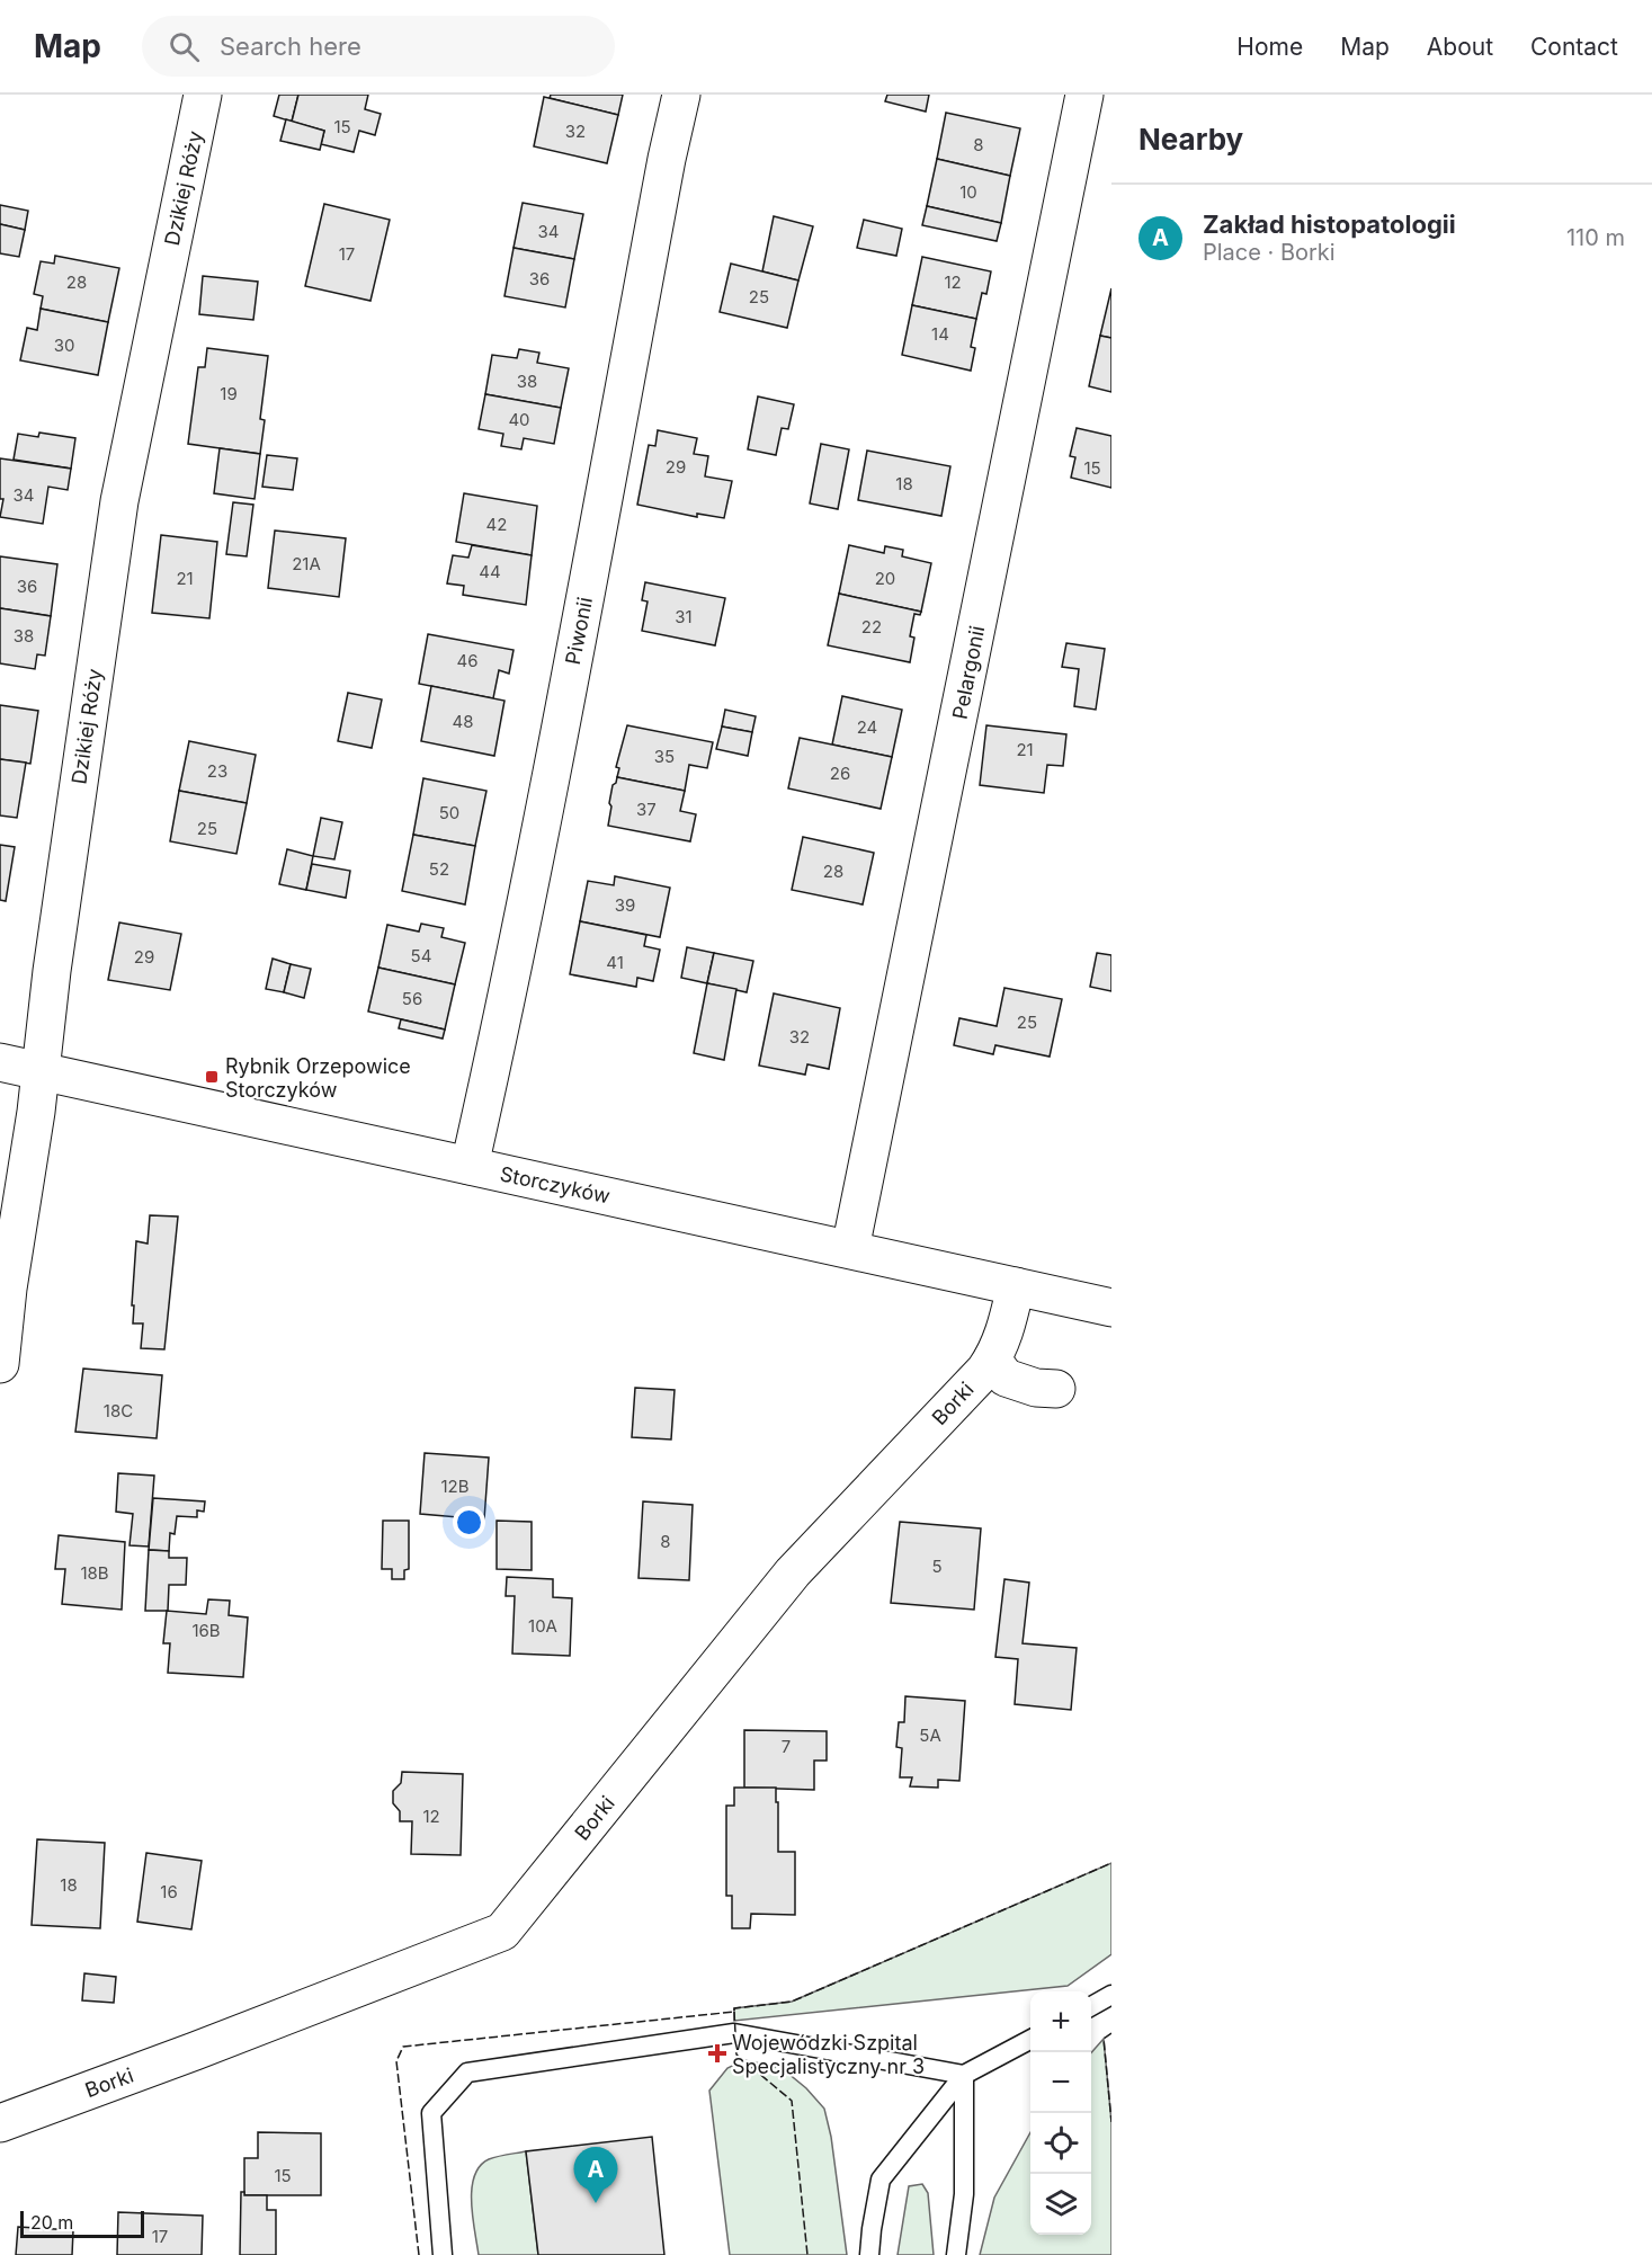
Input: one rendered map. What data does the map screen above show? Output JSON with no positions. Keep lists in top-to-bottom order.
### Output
{
  "streets": {
    "street": [
      "Dzikiej Róży",
      "Piwonii",
      "Pelargonii",
      "Storczyków",
      "Borki"
    ]
  },
  "crossings": [
    ["Dzikiej Róży", "Storczyków"],
    ["Piwonii", "Storczyków"],
    ["Pelargonii", "Storczyków"],
    ["Storczyków", "Borki"]
  ],
  "places": {
    "transit": ["Rybnik Orzepowice Storczyków"],
    "health": ["Wojewódzki Szpital Specjalistyczny nr 3"]
  },
  "house_numbers": [
    "15",
    "32",
    "8",
    "10",
    "34",
    "17",
    "36",
    "28",
    "12",
    "25",
    "14",
    "30",
    "38",
    "19",
    "40",
    "29",
    "15",
    "18",
    "34",
    "42",
    "21A",
    "44",
    "21",
    "20",
    "36",
    "31",
    "22",
    "38",
    "46",
    "48",
    "24",
    "21",
    "35",
    "23",
    "26",
    "37",
    "50",
    "25",
    "52",
    "28",
    "39",
    "54",
    "29",
    "41",
    "56",
    "25",
    "32",
    "18C",
    "12B",
    "8",
    "5",
    "18B",
    "10A",
    "16B",
    "5A",
    "7",
    "12",
    "18",
    "16",
    "15",
    "17"
  ],
  "scale_bar": "20 m",
  "page": {
    "header": "Map",
    "search": "Search here",
    "nav": [
      "Home",
      "Map",
      "About",
      "Contact"
    ],
    "heading": "Nearby",
    "list": [
      {
        "mark": "A",
        "name": "Zakład histopatologii",
        "note": "Place · Borki",
        "value": "110 m"
      }
    ],
    "map_buttons": ["+", "−"],
    "pins": "A",
    "scale": "20 m"
  }
}
